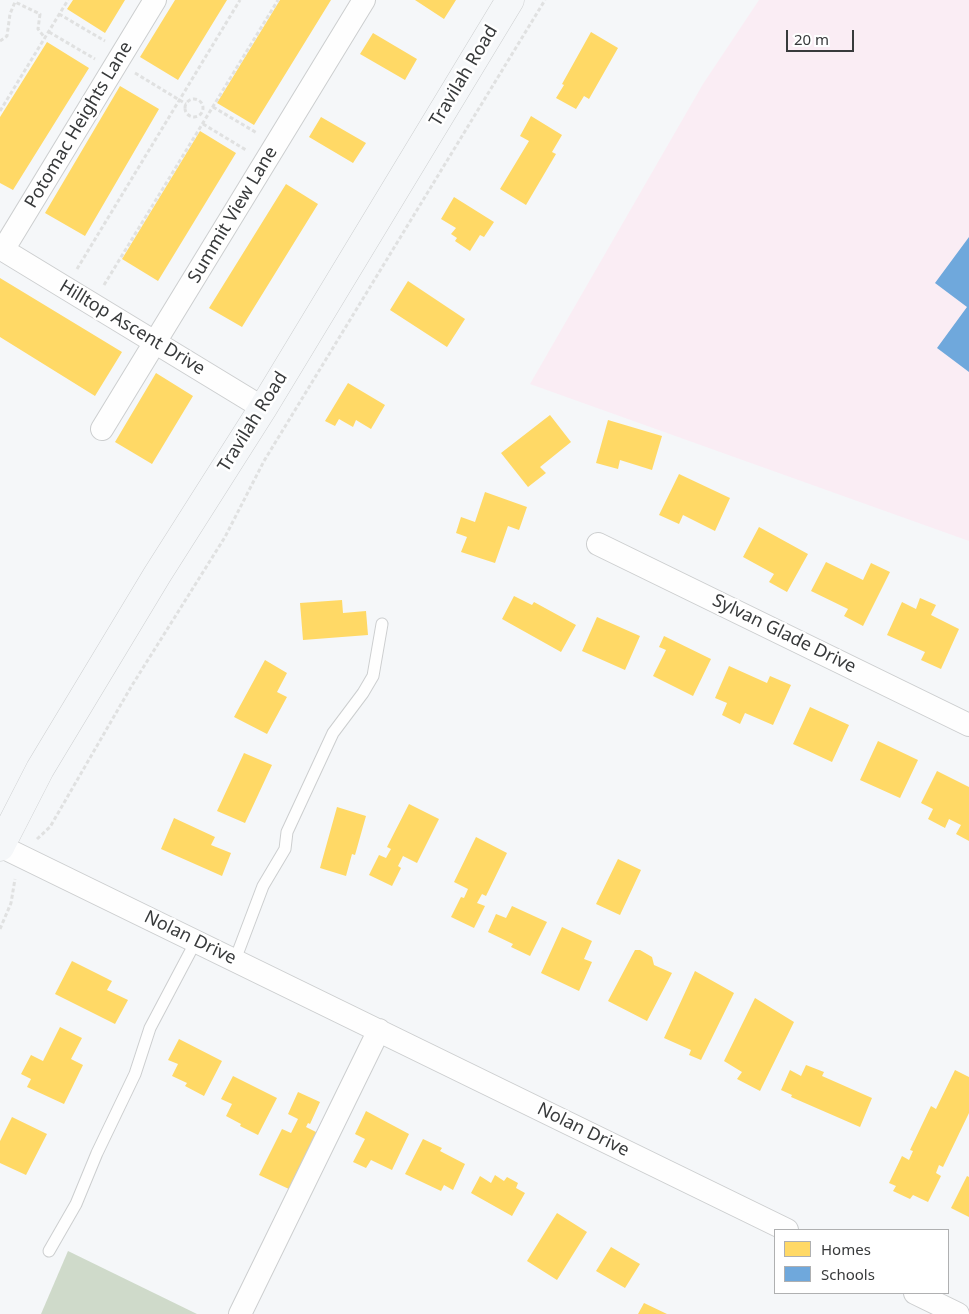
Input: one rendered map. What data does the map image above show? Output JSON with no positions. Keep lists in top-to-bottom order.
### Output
{
  "streets": {
    "main road": ["Travilah Road"],
    "street": [
      "Potomac Heights Lane",
      "Summit View Lane",
      "Hilltop Ascent Drive",
      "Sylvan Glade Drive",
      "Nolan Drive"
    ]
  },
  "crossings": [
    ["Travilah Road", "Hilltop Ascent Drive"],
    ["Travilah Road", "Nolan Drive"],
    ["Potomac Heights Lane", "Hilltop Ascent Drive"],
    ["Summit View Lane", "Hilltop Ascent Drive"]
  ],
  "legend": ["Homes", "Schools"],
  "scale_bar": "20 m"
}
